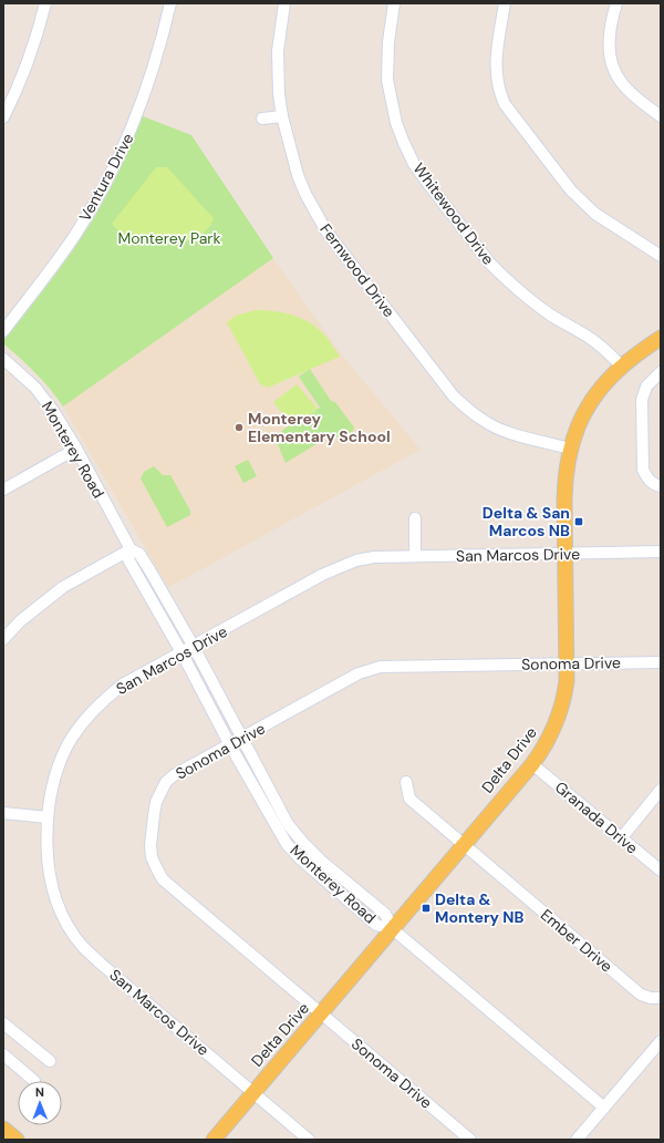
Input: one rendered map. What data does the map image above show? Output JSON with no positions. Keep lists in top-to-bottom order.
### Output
{
  "streets": {
    "main road": ["Delta Drive"],
    "street": [
      "Ventura Drive",
      "Whitewood Drive",
      "Fernwood Drive",
      "Monterey Road",
      "San Marcos Drive",
      "Sonoma Drive",
      "Granada Drive",
      "Ember Drive"
    ]
  },
  "crossings": [
    ["Whitewood Drive", "Delta Drive"],
    ["Fernwood Drive", "Delta Drive"],
    ["Monterey Road", "San Marcos Drive"],
    ["Monterey Road", "Sonoma Drive"],
    ["Monterey Road", "Delta Drive"],
    ["San Marcos Drive", "Delta Drive"],
    ["Sonoma Drive", "Delta Drive"],
    ["Delta Drive", "Granada Drive"],
    ["Delta Drive", "Ember Drive"]
  ],
  "parks": ["Monterey Park"],
  "places": {
    "other": ["Monterey Elementary School"],
    "transit": ["Delta & San Marcos NB", "Delta & Montery NB"]
  },
  "north": "top"
}
